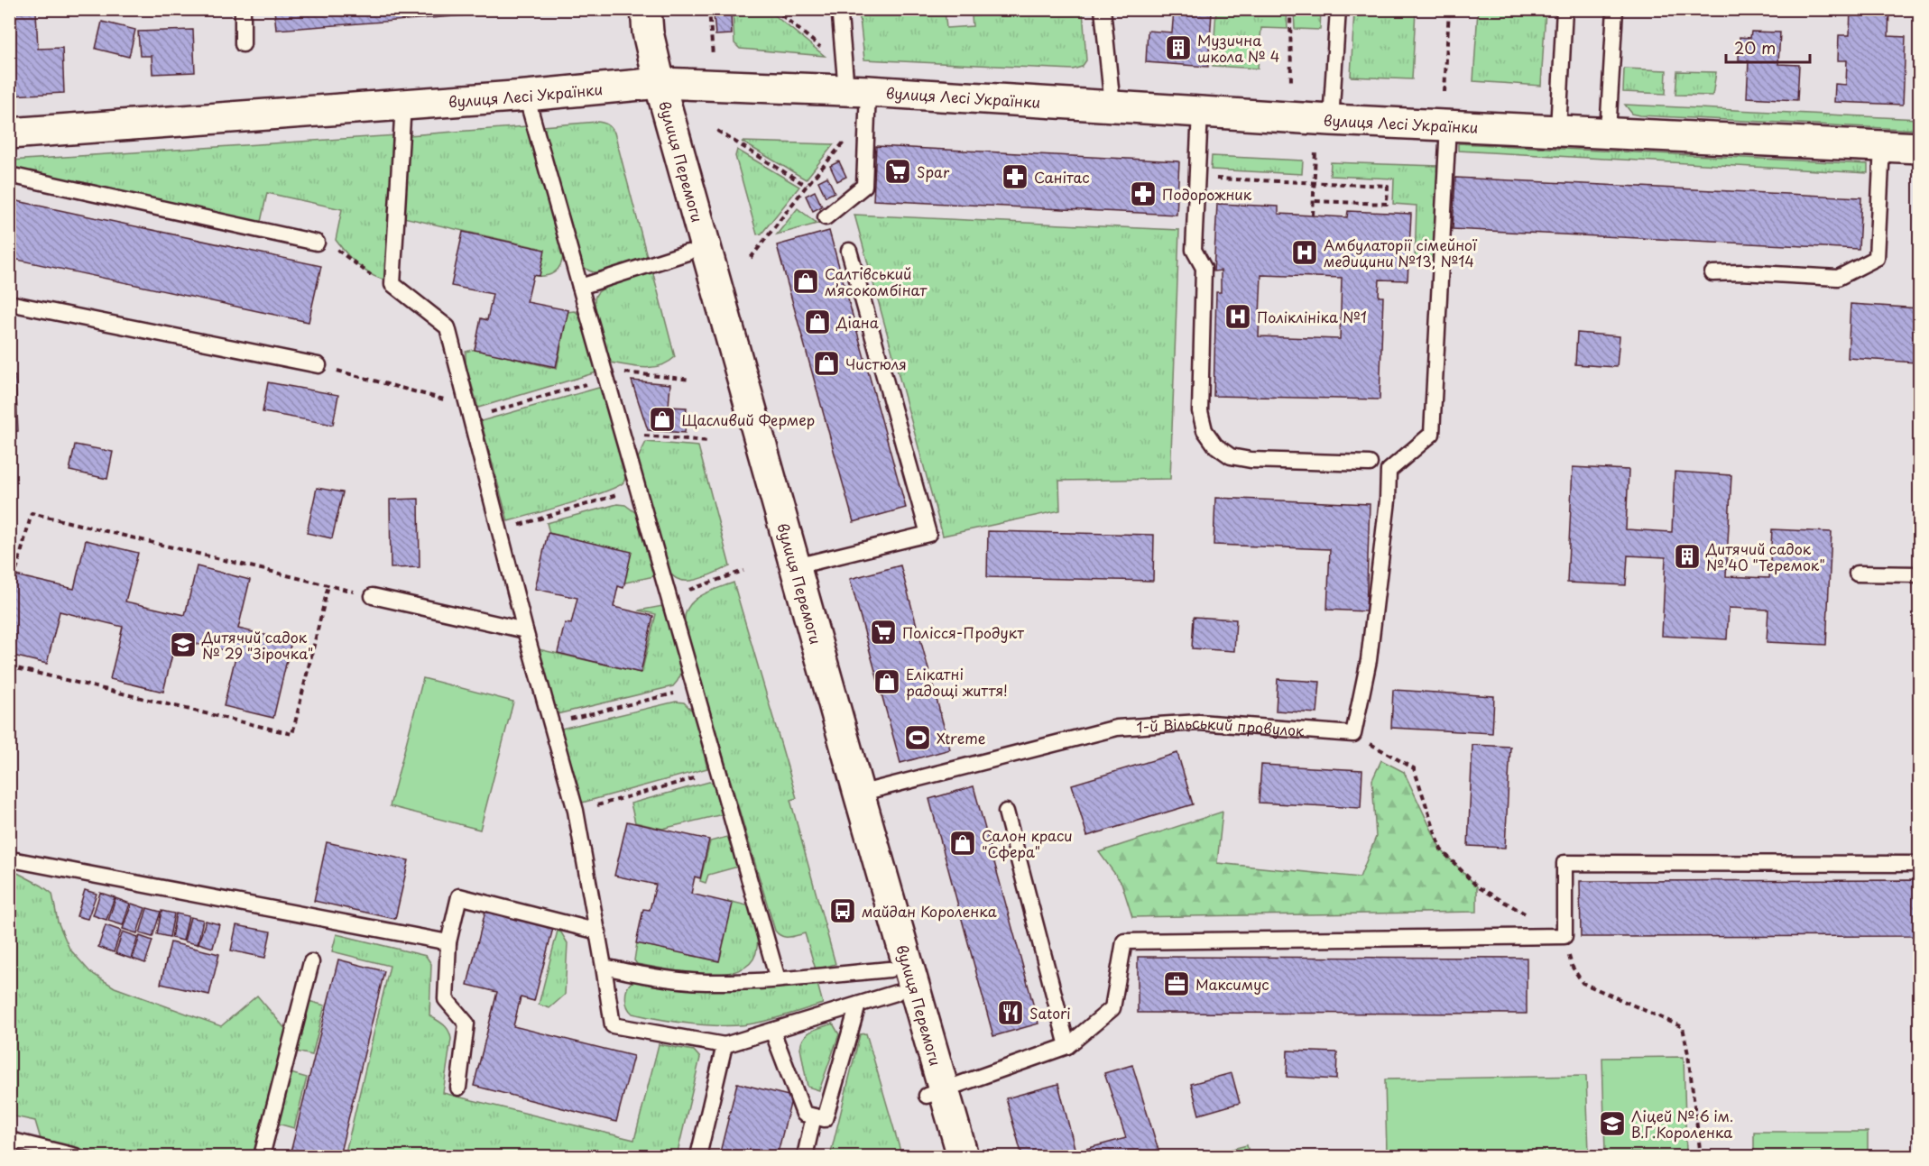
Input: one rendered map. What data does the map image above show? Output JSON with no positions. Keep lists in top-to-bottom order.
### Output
{
  "streets": {
    "main road": ["вулиця Лесі Українки", "вулиця Перемоги"],
    "lane": ["1-й Вільський провулок"]
  },
  "crossings": [
    ["вулиця Лесі Українки", "вулиця Перемоги"],
    ["вулиця Перемоги", "1-й Вільський провулок"]
  ],
  "places": {
    "building": ["Музична школа № 4", "Дитячий садок № 40 \"Теремок\""],
    "supermarket": ["Spar", "Полісся-Продукт"],
    "pharmacy": ["Санітас", "Подорожник"],
    "hospital": ["Амбулаторії сімейної медицини №13, №14", "Поліклініка №1"],
    "shop": [
      "Салтівський мʼясокомбінат",
      "Діана",
      "Чистюля",
      "Щасливий Фермер",
      "Елікатні радощі життя!",
      "Салон краси \"Сфера\""
    ],
    "school or university": ["Дитячий садок № 29 \"Зірочка\"", "Ліцей № 6 ім. В.Г.Короленка"],
    "sports": ["Xtreme"],
    "bus stop": ["майдан Короленка"],
    "office": ["Максимус"],
    "restaurant": ["Satori"]
  },
  "scale_bar": "20 m"
}
